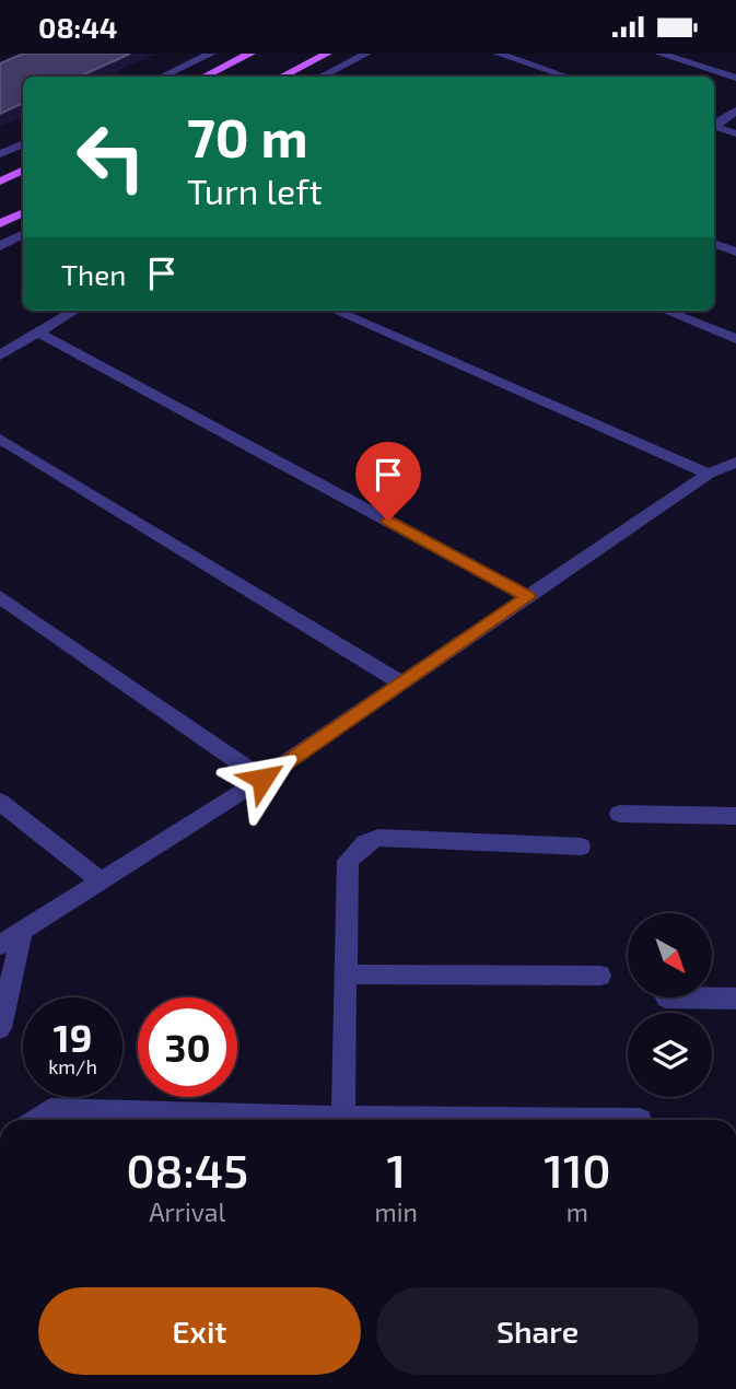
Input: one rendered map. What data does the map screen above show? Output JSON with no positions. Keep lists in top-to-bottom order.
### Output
{
  "north": "bottom right",
  "page": {
    "status": "08:44",
    "turn": ["70 m", "Turn left"],
    "then": "Then",
    "speed": "19 km/h",
    "limit": "30",
    "eta": [
      "08:45",
      "Arrival",
      "1",
      "min",
      "110",
      "m"
    ],
    "buttons": ["Exit", "Share"]
  }
}
